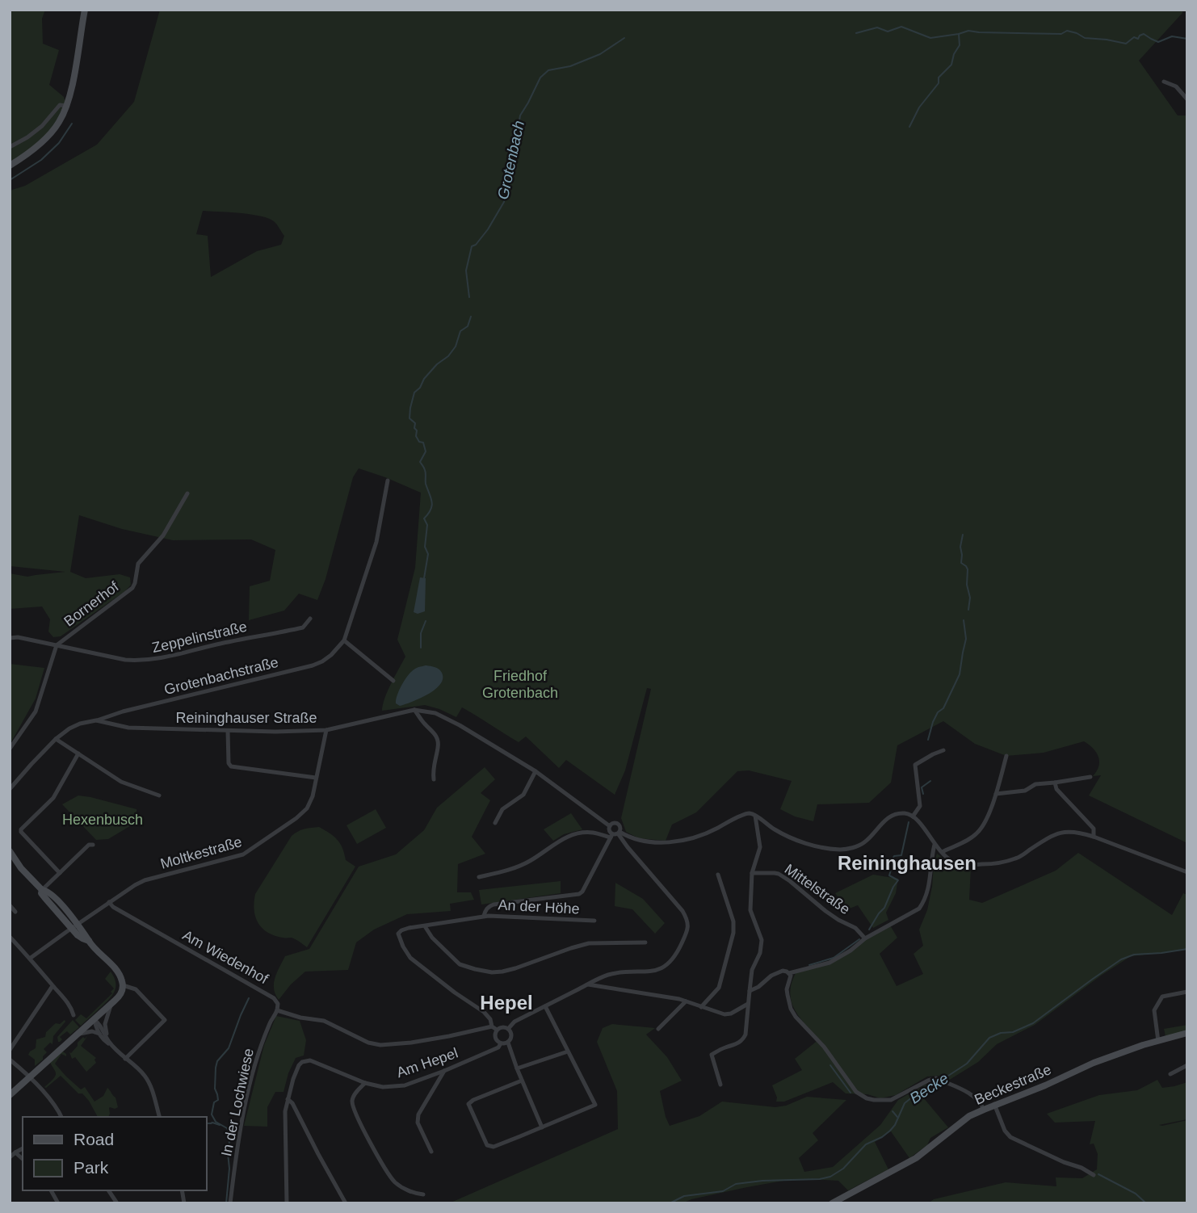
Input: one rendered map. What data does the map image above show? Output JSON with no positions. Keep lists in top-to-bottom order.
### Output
{
  "streets": {
    "street": [
      "Bornerhof",
      "Zeppelinstraße",
      "Grotenbachstraße",
      "Reininghauser Straße",
      "Moltkestraße",
      "Mittelstraße",
      "An der Höhe",
      "Am Wiedenhof",
      "Am Hepel",
      "Beckestraße",
      "In der Lochwiese"
    ]
  },
  "crossings": [
    ["Bornerhof", "Zeppelinstraße"],
    ["Grotenbachstraße", "Reininghauser Straße"],
    ["Reininghauser Straße", "Moltkestraße"],
    ["Reininghauser Straße", "An der Höhe"],
    ["Moltkestraße", "Am Wiedenhof"],
    ["Am Wiedenhof", "In der Lochwiese"]
  ],
  "districts": ["Reininghausen", "Hepel"],
  "water": ["Grotenbach", "Becke"],
  "parks": ["Friedhof Grotenbach", "Hexenbusch"],
  "legend": ["Road", "Park"]
}
